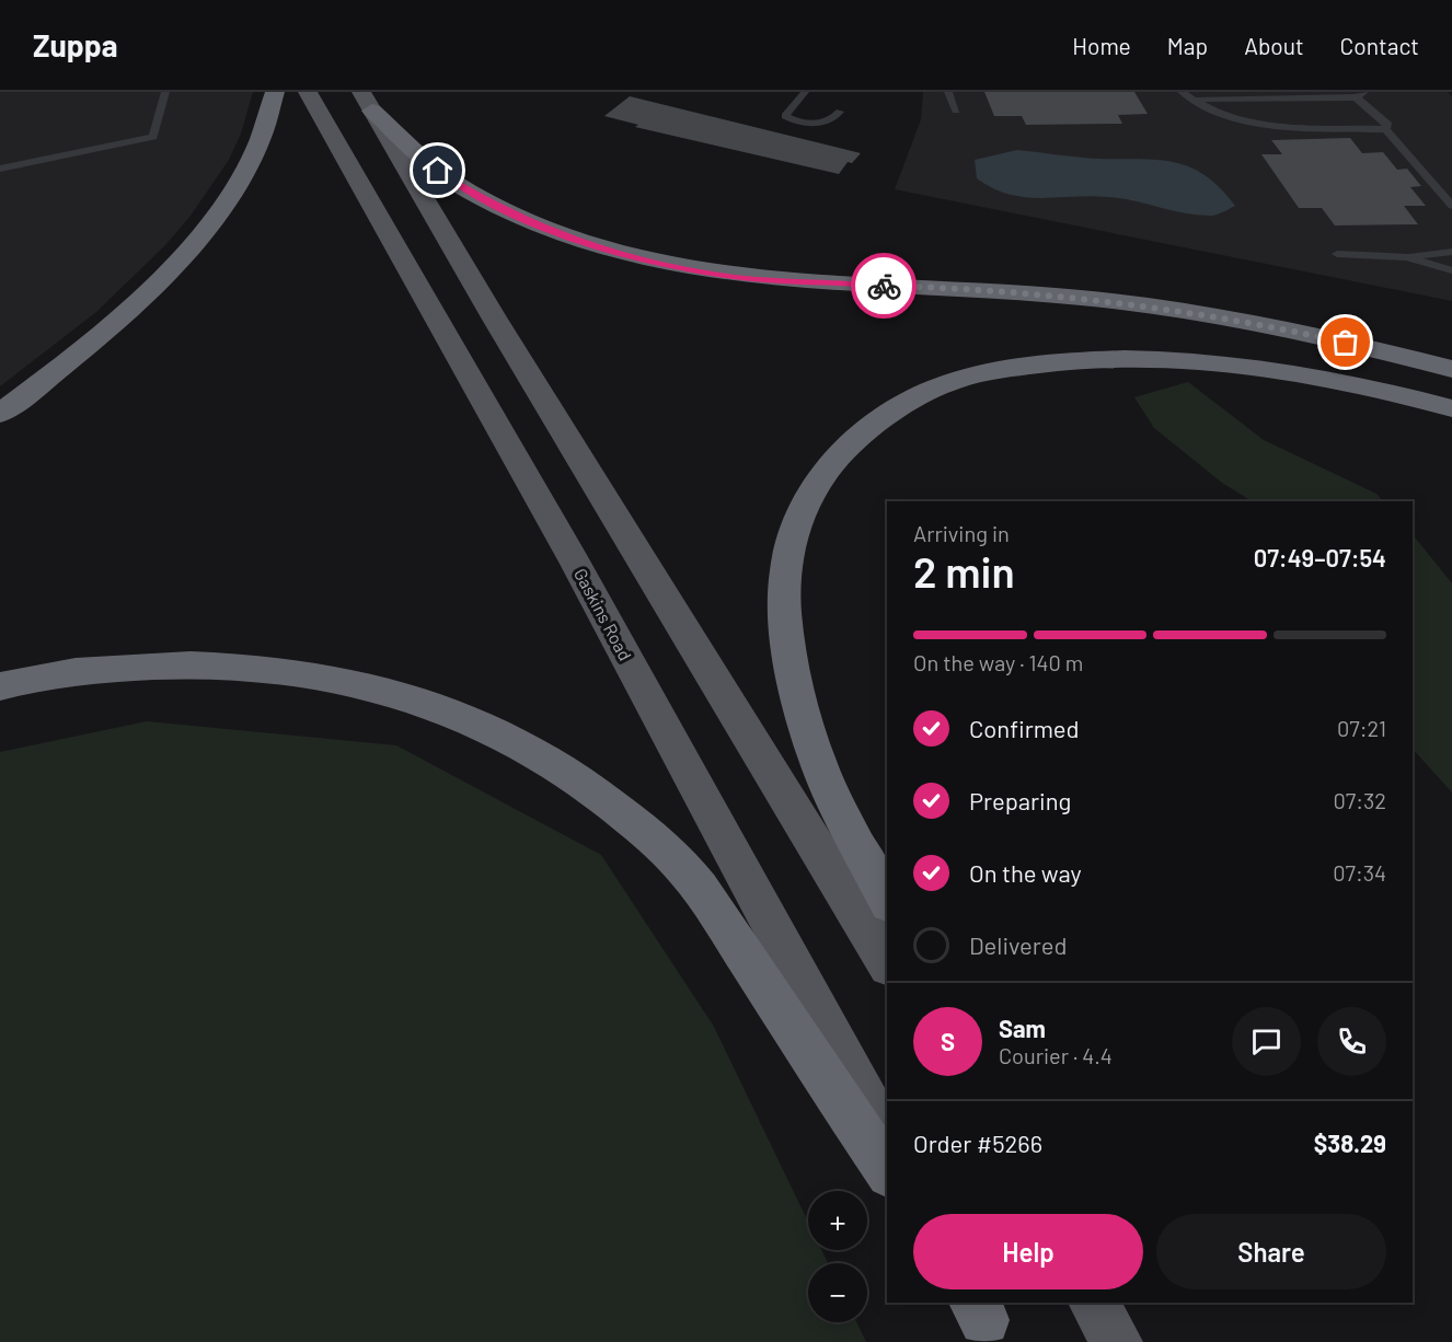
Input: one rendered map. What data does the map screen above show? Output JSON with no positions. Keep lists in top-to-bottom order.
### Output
{
  "streets": {
    "main road": ["Gaskins Road"]
  },
  "page": {
    "header": "Zuppa",
    "nav": [
      "Home",
      "Map",
      "About",
      "Contact"
    ],
    "heading": ["2 min", "Arriving in", "07:49–07:54"],
    "panel": [
      "Sam",
      "Courier · 4.4",
      "Order #5266",
      "$38.29"
    ],
    "bar": "On the way · 140 m",
    "list": [
      ["Confirmed", "07:21"],
      ["Preparing", "07:32"],
      ["On the way", "07:34"],
      "Delivered"
    ],
    "round": "S",
    "map_buttons": ["+", "−"],
    "buttons": ["Help", "Share"]
  }
}
